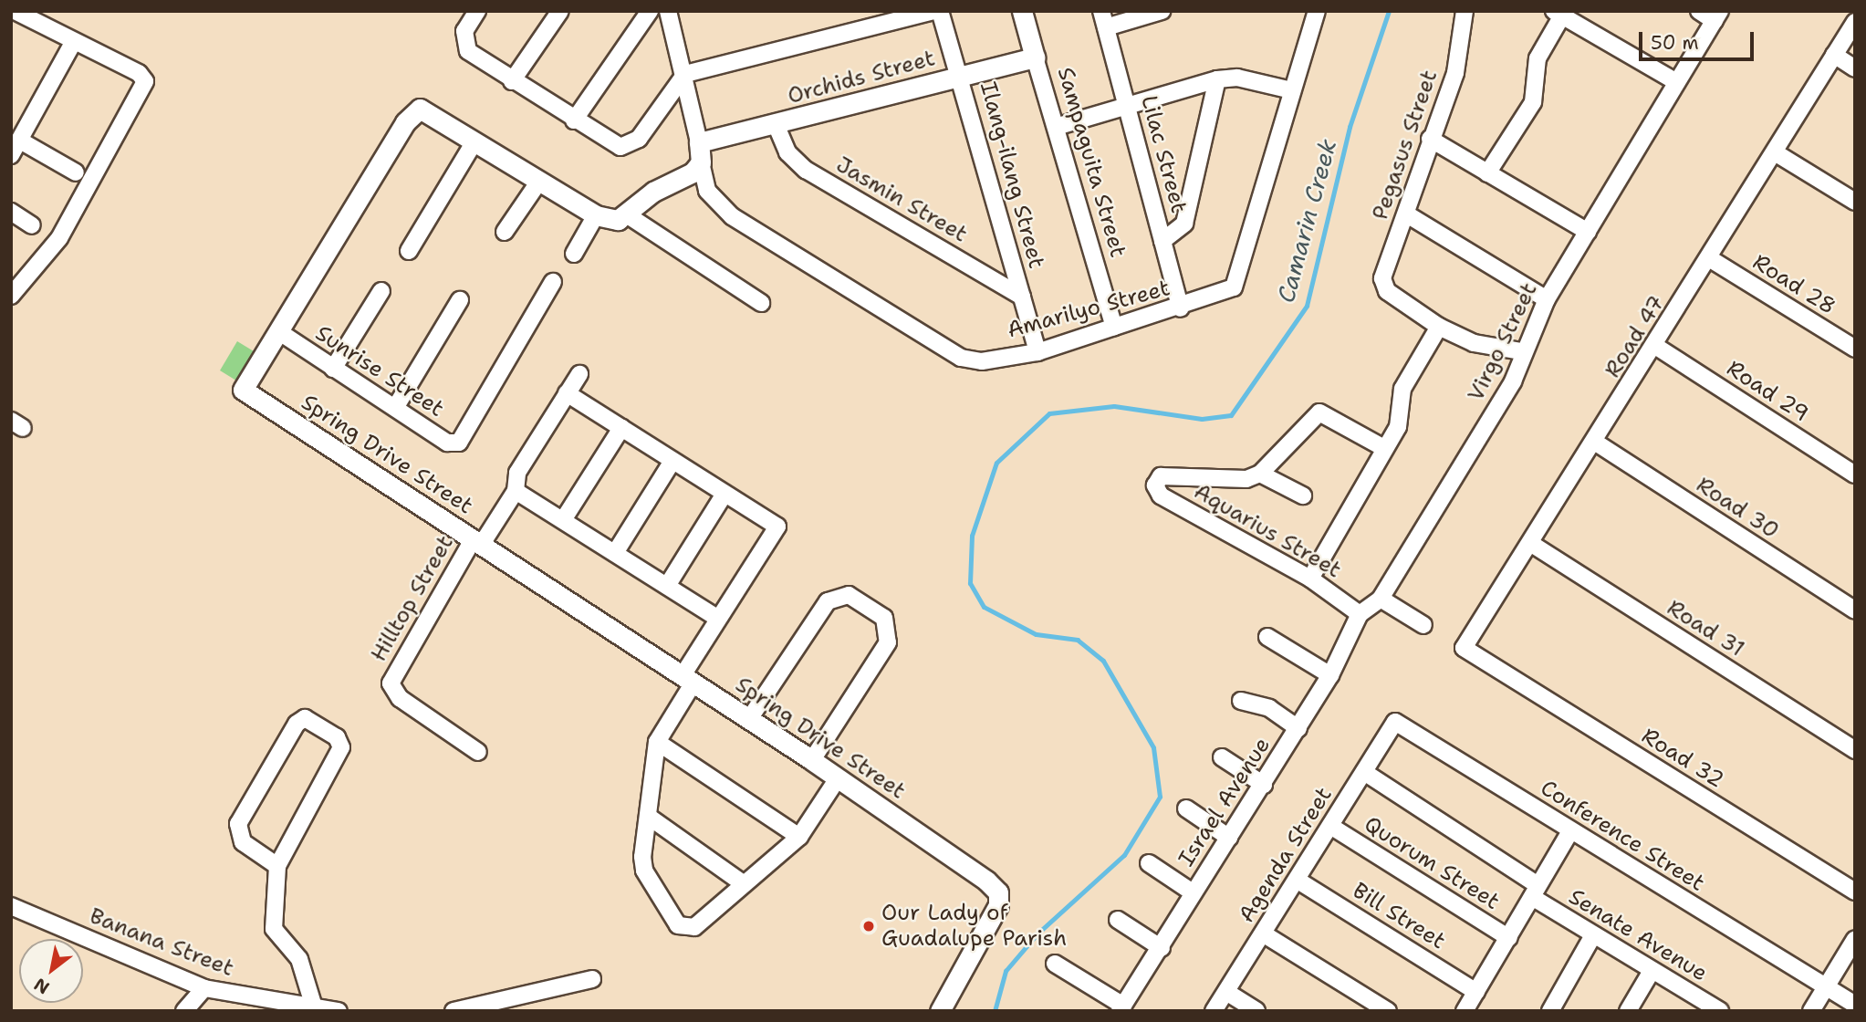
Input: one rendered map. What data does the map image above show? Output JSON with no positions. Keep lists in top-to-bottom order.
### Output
{
  "streets": {
    "street": [
      "Orchids Street",
      "Pegasus Street",
      "Lilac Street",
      "Sampaguita Street",
      "Ilang-ilang Street",
      "Jasmin Street",
      "Road 28",
      "Amarilyo Street",
      "Road 47",
      "Virgo Street",
      "Sunrise Street",
      "Road 29",
      "Spring Drive Street",
      "Road 30",
      "Aquarius Street",
      "Hilltop Street",
      "Road 31",
      "Road 32",
      "Israel Avenue",
      "Conference Street",
      "Agenda Street",
      "Quorum Street",
      "Bill Street",
      "Senate Avenue",
      "Banana Street"
    ]
  },
  "crossings": [
    ["Orchids Street", "Sampaguita Street"],
    ["Orchids Street", "Ilang-ilang Street"],
    ["Orchids Street", "Jasmin Street"],
    ["Orchids Street", "Amarilyo Street"],
    ["Lilac Street", "Amarilyo Street"],
    ["Sampaguita Street", "Amarilyo Street"],
    ["Ilang-ilang Street", "Jasmin Street"],
    ["Ilang-ilang Street", "Amarilyo Street"],
    ["Road 28", "Road 47"],
    ["Road 47", "Road 29"],
    ["Road 47", "Road 30"],
    ["Road 47", "Road 31"],
    ["Road 47", "Road 32"],
    ["Virgo Street", "Aquarius Street"],
    ["Virgo Street", "Israel Avenue"],
    ["Sunrise Street", "Spring Drive Street"],
    ["Spring Drive Street", "Hilltop Street"],
    ["Aquarius Street", "Israel Avenue"],
    ["Conference Street", "Agenda Street"],
    ["Conference Street", "Senate Avenue"],
    ["Agenda Street", "Quorum Street"],
    ["Agenda Street", "Bill Street"],
    ["Quorum Street", "Senate Avenue"],
    ["Bill Street", "Senate Avenue"]
  ],
  "water": ["Camarin Creek"],
  "places": ["Our Lady of Guadalupe Parish"],
  "scale_bar": "50 m",
  "north": "bottom left"
}
